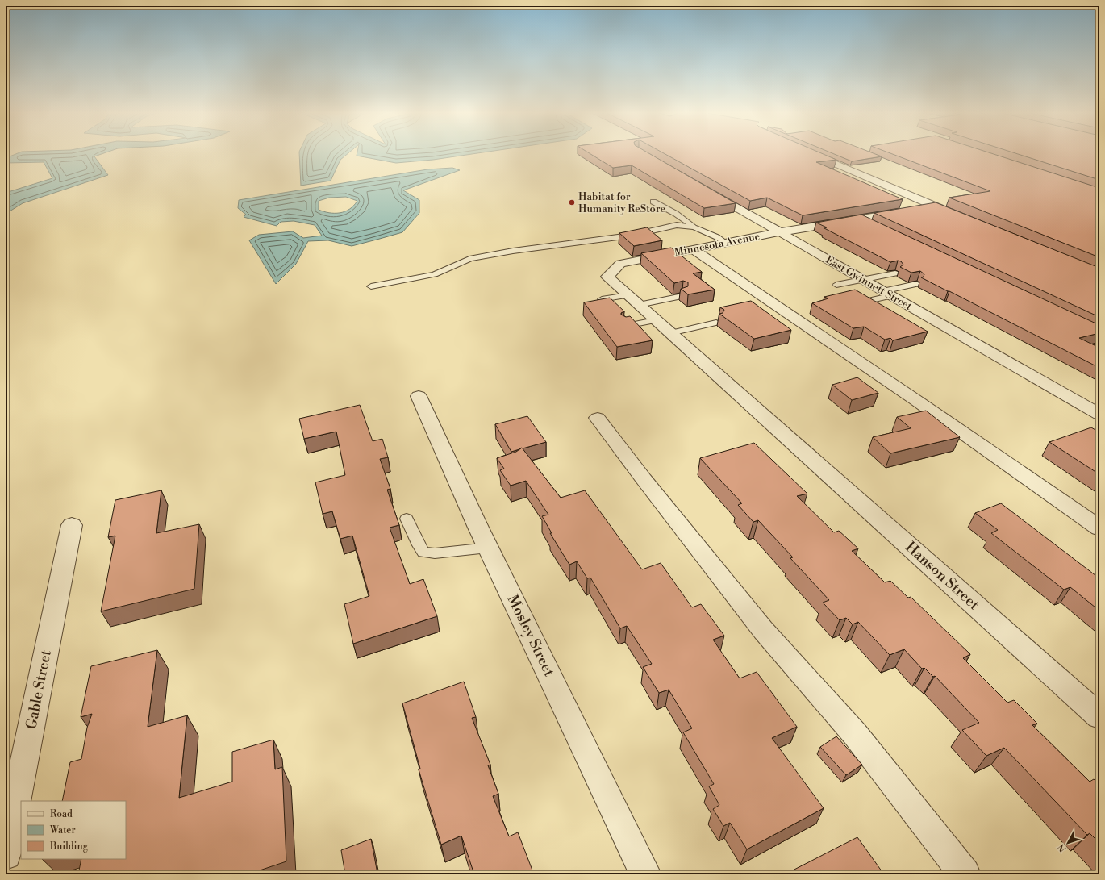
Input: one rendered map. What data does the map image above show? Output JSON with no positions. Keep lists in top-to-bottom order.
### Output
{
  "streets": {
    "street": [
      "Minnesota Avenue",
      "East Gwinnett Street",
      "Hanson Street",
      "Mosley Street",
      "Gable Street"
    ]
  },
  "crossings": [
    ["Minnesota Avenue", "East Gwinnett Street"],
    ["Minnesota Avenue", "Hanson Street"]
  ],
  "places": ["Habitat for Humanity ReStore"],
  "legend": ["Road", "Water", "Building"],
  "north": "bottom left"
}
